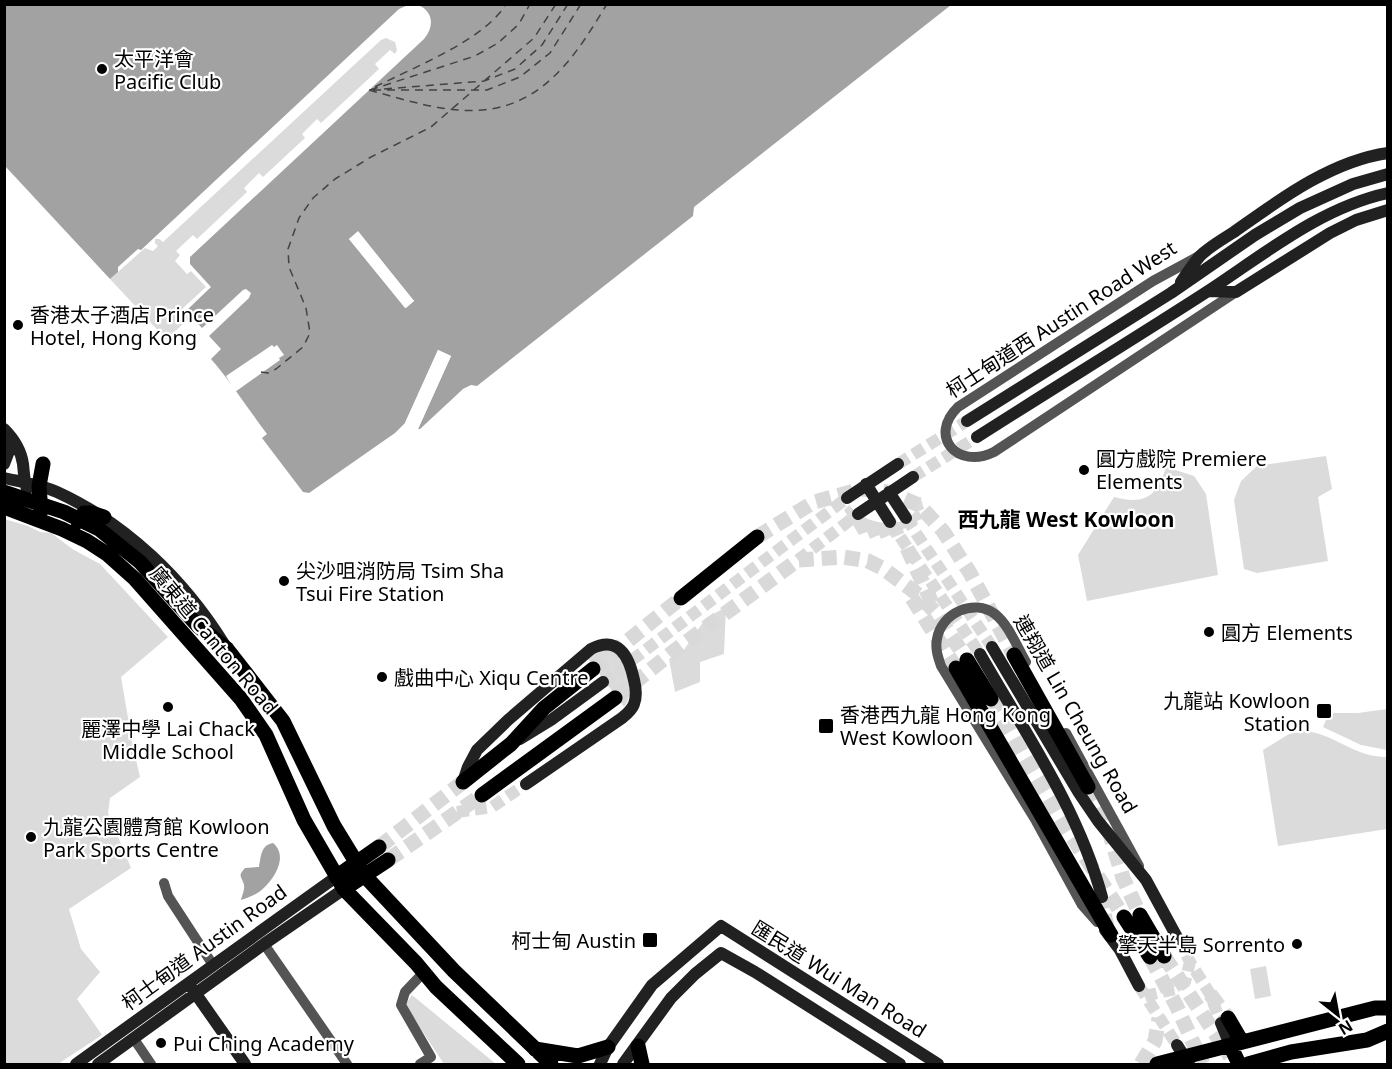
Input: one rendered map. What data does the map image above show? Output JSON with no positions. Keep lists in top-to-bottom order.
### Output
{
  "streets": {
    "main road": [
      "柯士甸道西 Austin Road West",
      "廣東道 Canton Road",
      "連翔道 Lin Cheung Road",
      "柯士甸道 Austin Road",
      "匯民道 Wui Man Road"
    ]
  },
  "crossings": [
    ["廣東道 Canton Road", "柯士甸道 Austin Road"]
  ],
  "districts": ["西九龍 West Kowloon"],
  "places": {
    "other": [
      "太平洋會 Pacific Club",
      "香港太子酒店 Prince Hotel, Hong Kong",
      "圓方戲院 Premiere Elements",
      "尖沙咀消防局 Tsim Sha Tsui Fire Station",
      "圓方 Elements",
      "戲曲中心 Xiqu Centre",
      "麗澤中學 Lai Chack Middle School",
      "九龍公園體育館 Kowloon Park Sports Centre",
      "擎天半島 Sorrento",
      "Pui Ching Academy"
    ],
    "transit": ["九龍站 Kowloon Station", "香港西九龍 Hong Kong West Kowloon", "柯士甸 Austin"]
  },
  "north": "bottom right"
}
